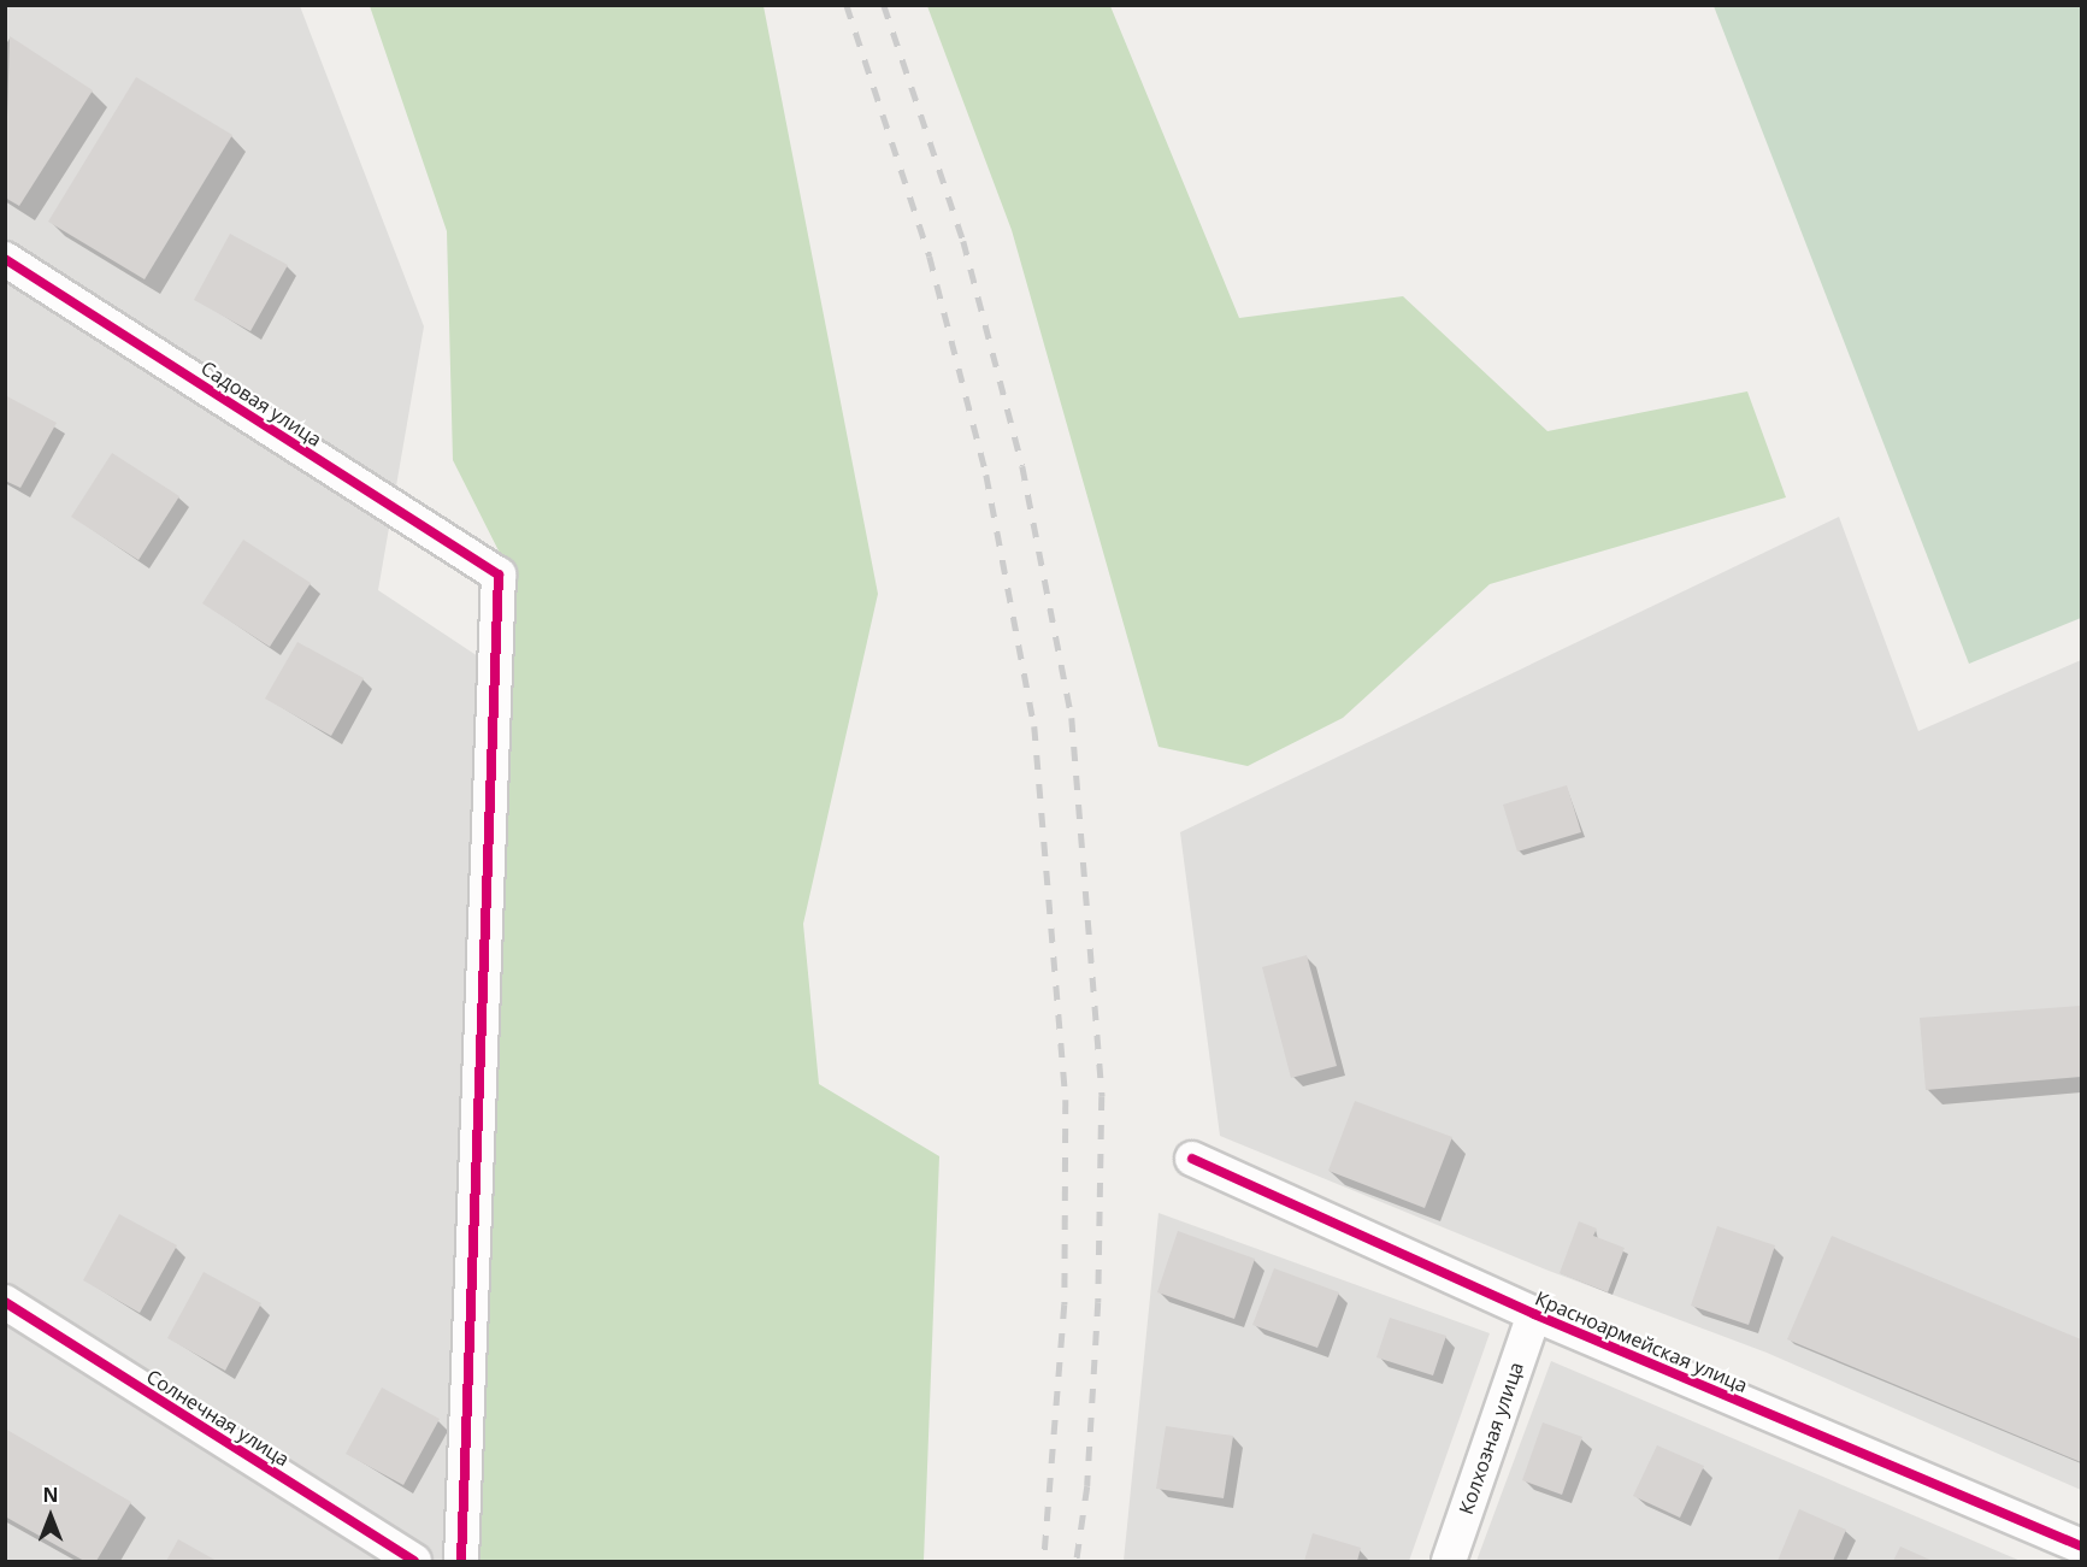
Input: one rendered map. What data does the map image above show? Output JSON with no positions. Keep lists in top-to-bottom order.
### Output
{
  "streets": {
    "street": [
      "Садовая улица",
      "Красноармейская улица",
      "Солнечная улица",
      "Колхозная улица"
    ]
  },
  "crossings": [
    ["Красноармейская улица", "Колхозная улица"]
  ],
  "north": "top"
}
